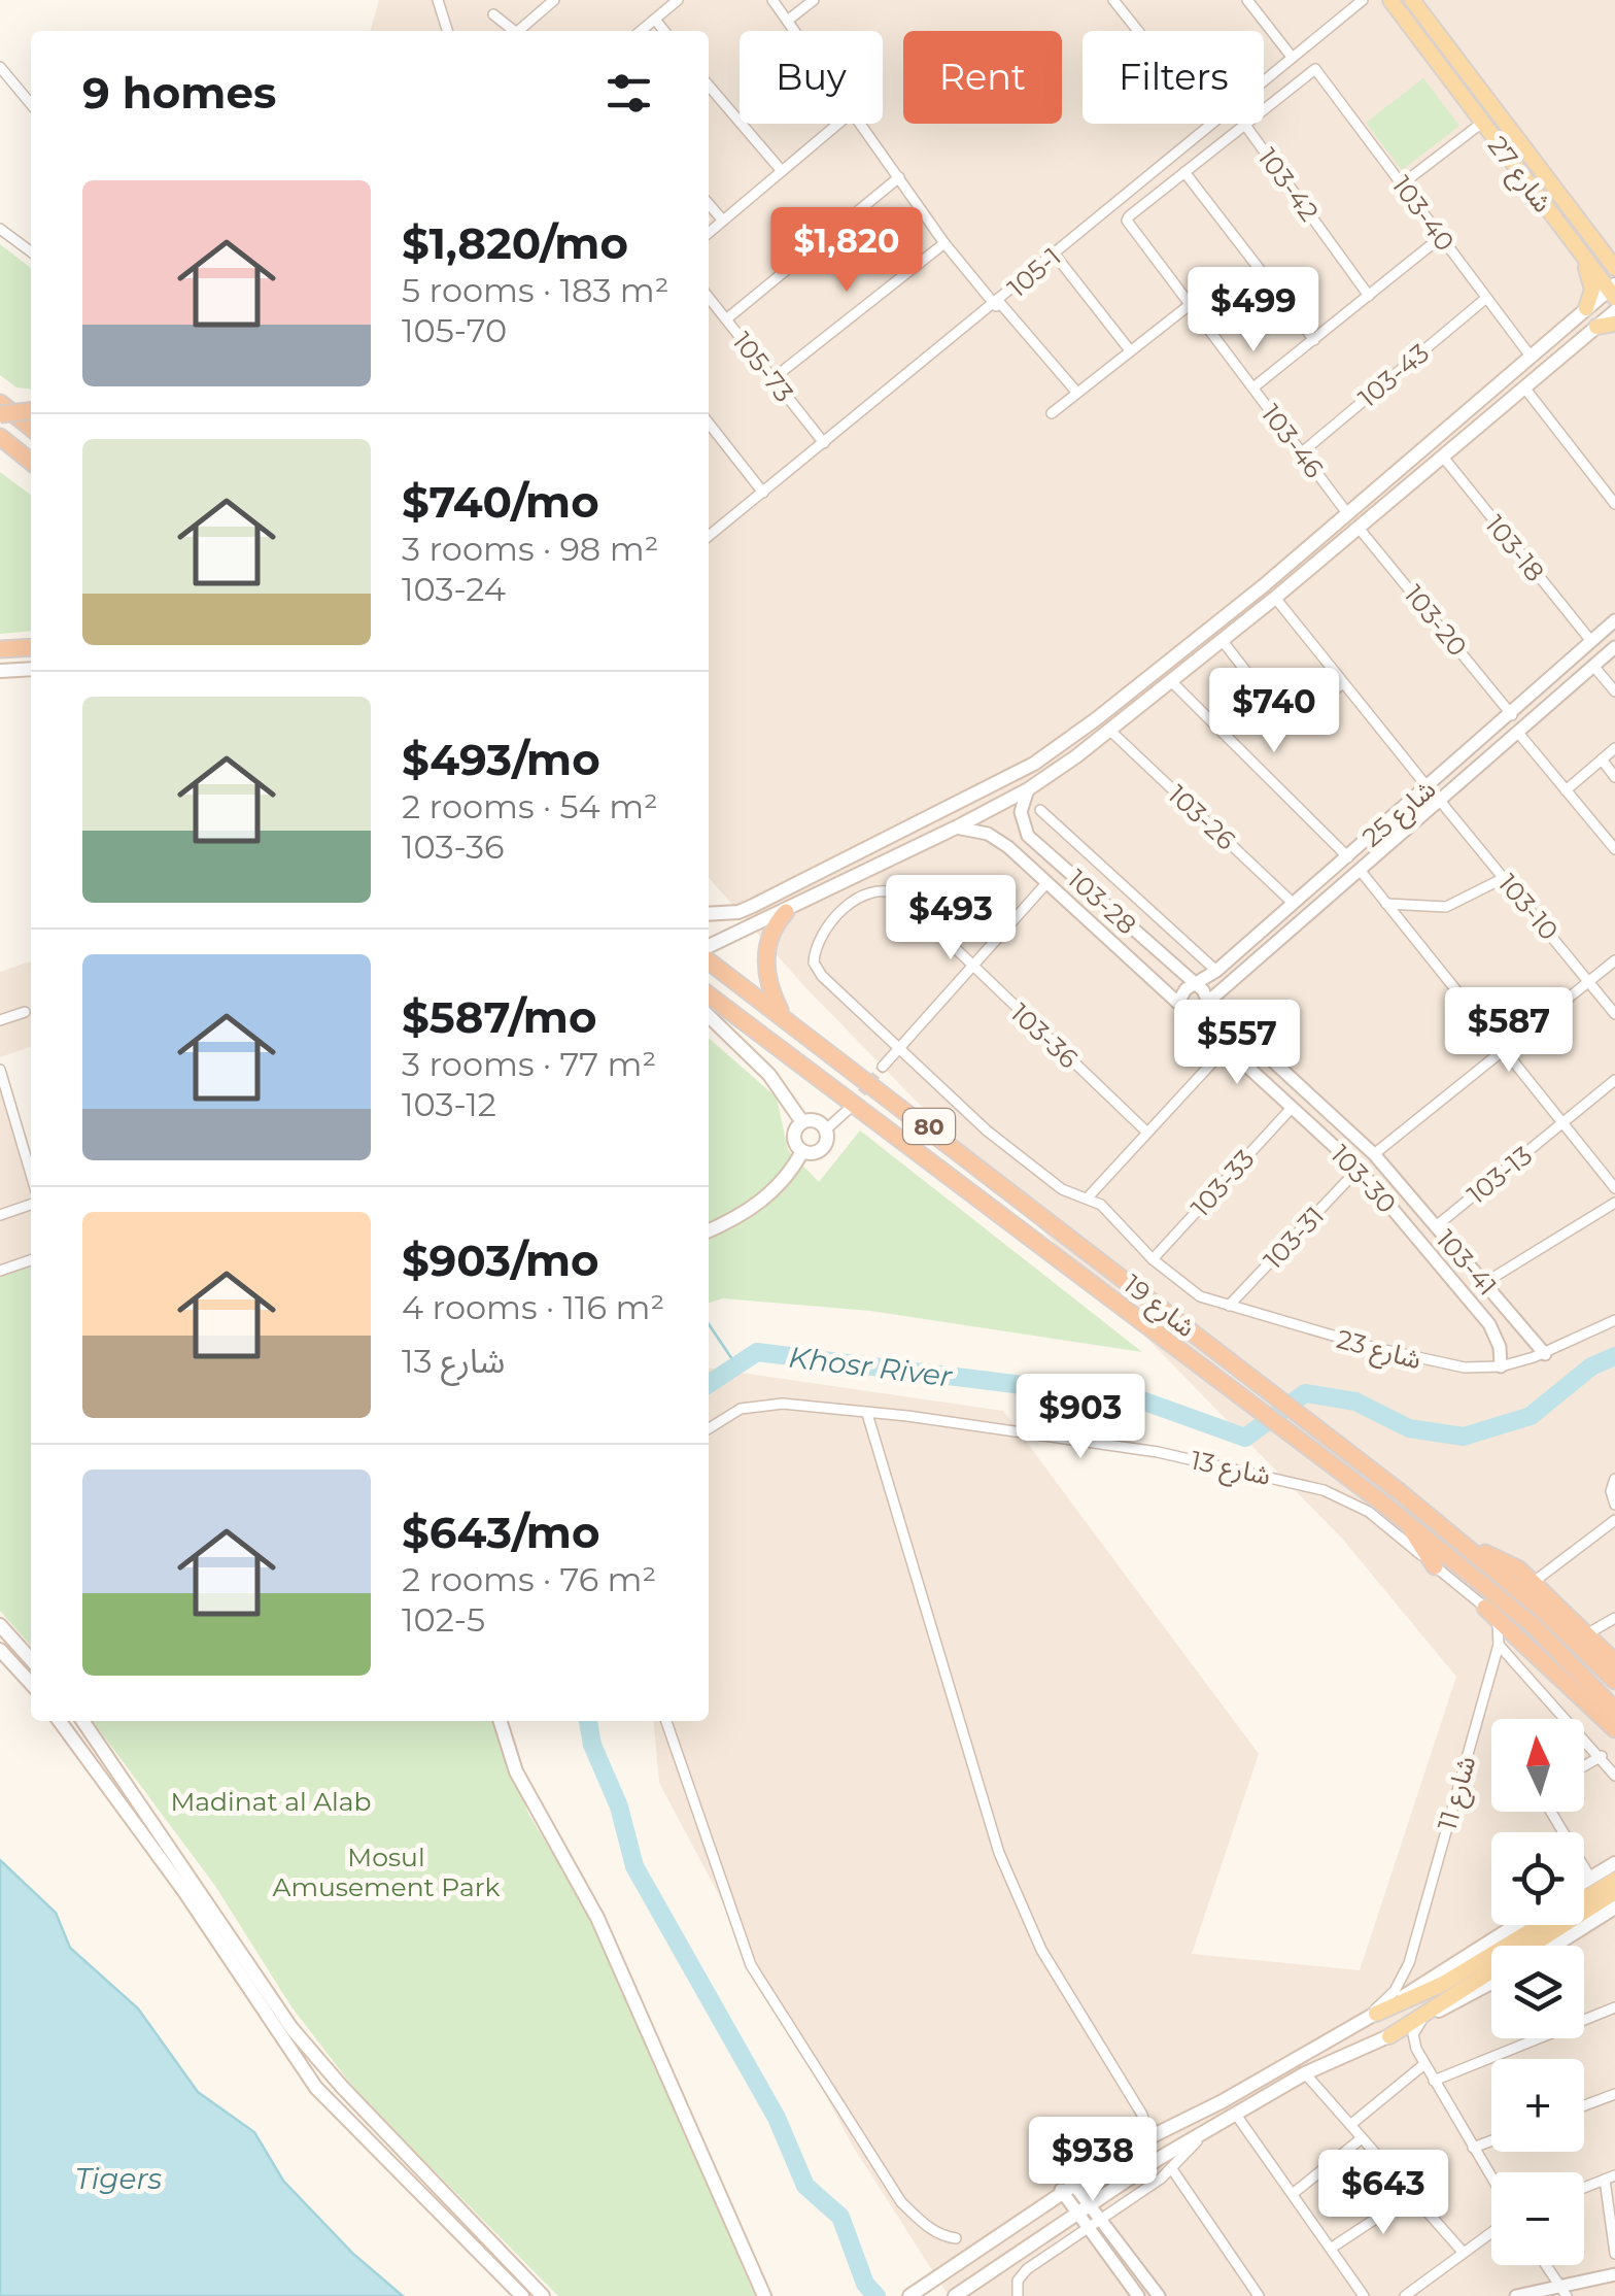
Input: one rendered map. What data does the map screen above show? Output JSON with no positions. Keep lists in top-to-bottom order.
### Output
{
  "streets": {
    "highway": ["80", "شارع 19"],
    "main road": ["شارع 27", "شارع 11"],
    "street": [
      "103-42",
      "103-40",
      "105-1",
      "105-73",
      "103-43",
      "103-46",
      "103-18",
      "103-20",
      "شارع 25",
      "103-26",
      "103-28",
      "103-10",
      "103-36",
      "103-13",
      "103-30",
      "103-33",
      "103-31",
      "103-41",
      "شارع 23",
      "شارع 13"
    ]
  },
  "crossings": [
    ["103-40", "103-43"],
    ["105-1", "105-73"],
    ["103-43", "103-46"],
    ["103-18", "شارع 25"],
    ["103-20", "شارع 25"],
    ["شارع 25", "103-26"],
    ["شارع 25", "103-28"],
    ["شارع 25", "103-10"],
    ["شارع 25", "103-30"],
    ["شارع 25", "103-41"],
    ["103-28", "103-30"],
    ["103-28", "103-41"],
    ["103-36", "شارع 23"],
    ["103-13", "103-41"],
    ["103-30", "103-33"],
    ["103-30", "103-31"],
    ["103-30", "103-41"],
    ["103-30", "شارع 23"],
    ["103-33", "شارع 23"],
    ["103-31", "شارع 23"],
    ["103-41", "شارع 23"]
  ],
  "water": ["Khosr River", "Tigers"],
  "parks": ["Madinat al Alab", "Mosul Amusement Park"],
  "north": "top",
  "page": {
    "chip": ["Buy", "Rent", "Filters"],
    "heading": "9 homes",
    "list": [
      {
        "name": "$1,820/mo",
        "note": "5 rooms · 183 m² · 105-70"
      },
      {
        "name": "$740/mo",
        "note": "3 rooms · 98 m² · 103-24"
      },
      {
        "name": "$493/mo",
        "note": "2 rooms · 54 m² · 103-36"
      },
      {
        "name": "$587/mo",
        "note": "3 rooms · 77 m² · 103-12"
      },
      {
        "name": "$903/mo",
        "note": "4 rooms · 116 m² · شارع 13"
      },
      {
        "name": "$643/mo",
        "note": "2 rooms · 76 m² · 102-5"
      }
    ],
    "price": [
      "$1,820",
      "$499",
      "$740",
      "$493",
      "$587",
      "$557",
      "$903",
      "$938",
      "$643"
    ],
    "map_buttons": ["+", "−"]
  }
}
